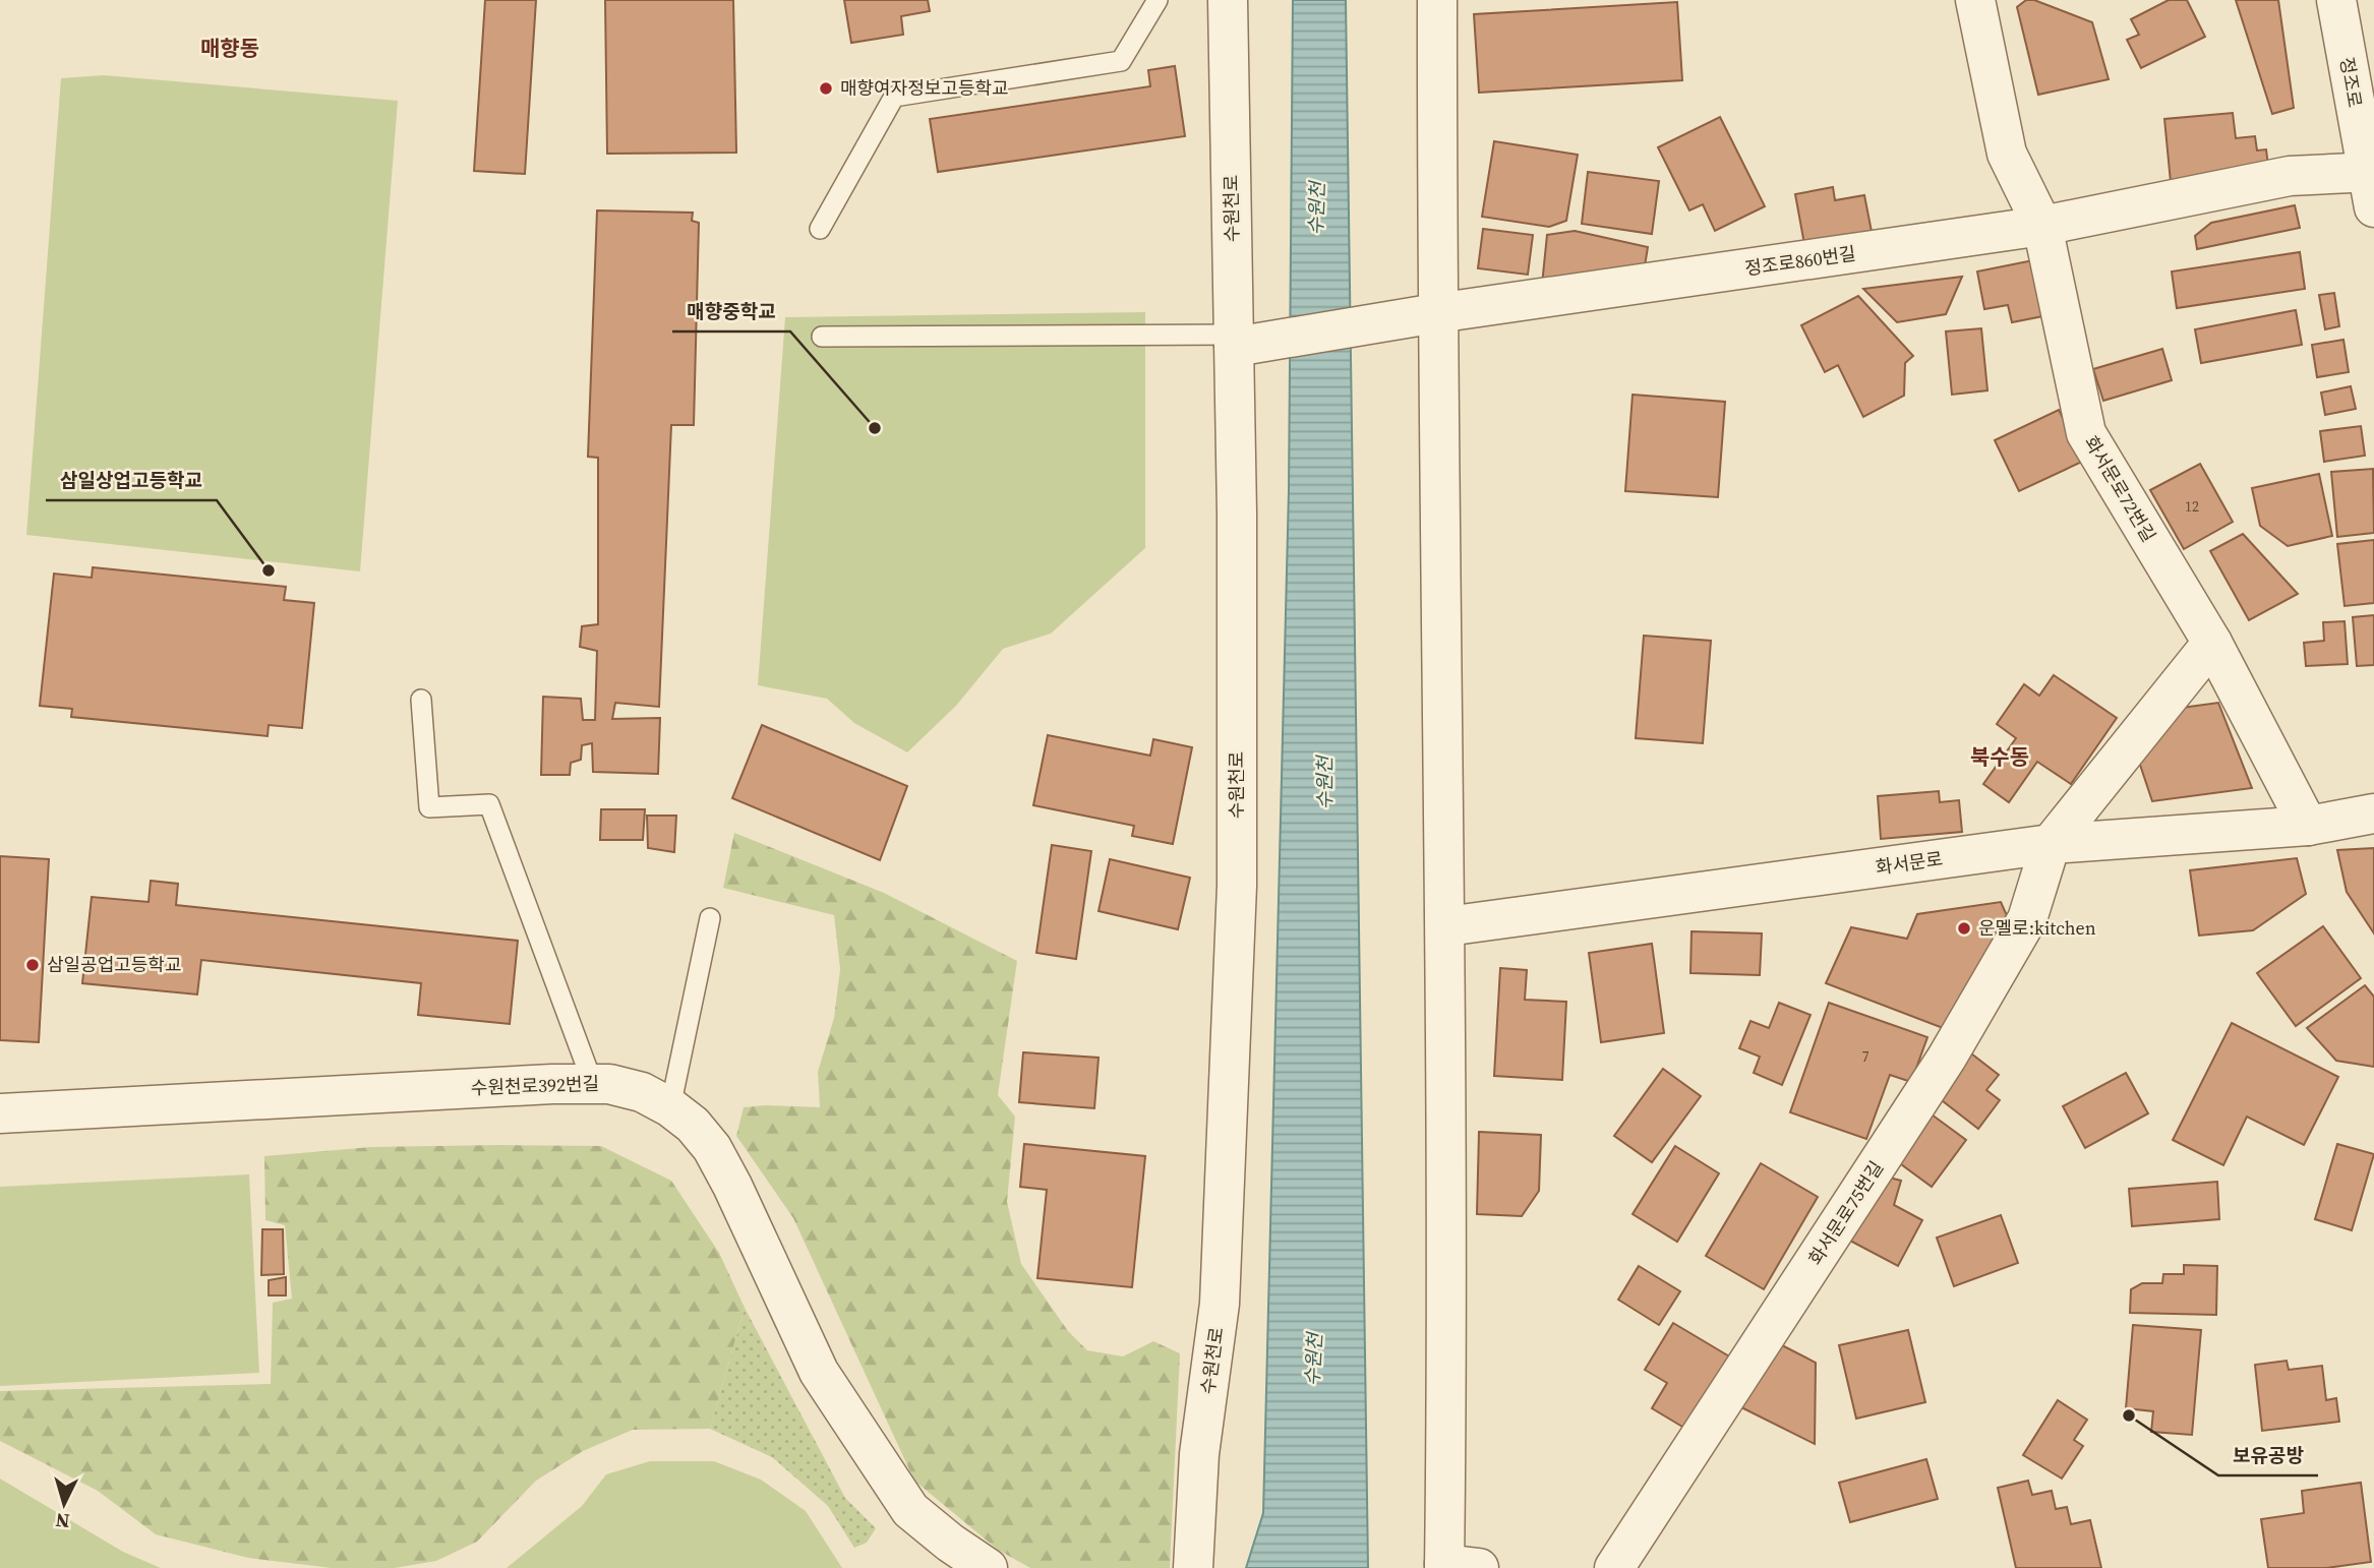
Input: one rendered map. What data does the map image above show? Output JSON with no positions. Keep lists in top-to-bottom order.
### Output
{
  "streets": {
    "street": [
      "정조로",
      "수원천로",
      "정조로860번길",
      "화서문로72번길",
      "화서문로",
      "수원천로392번길",
      "화서문로75번길"
    ]
  },
  "crossings": [
    ["정조로", "정조로860번길"],
    ["수원천로", "정조로860번길"],
    ["정조로860번길", "화서문로72번길"],
    ["화서문로72번길", "화서문로"],
    ["화서문로", "화서문로75번길"]
  ],
  "districts": ["매향동", "북수동"],
  "water": ["수원천"],
  "places": [
    "매향여자정보고등학교",
    "매향중학교",
    "삼일상업고등학교",
    "운멜로:kitchen",
    "삼일공업고등학교",
    "보유공방"
  ],
  "house_numbers": ["12", "7"],
  "north": "bottom"
}
